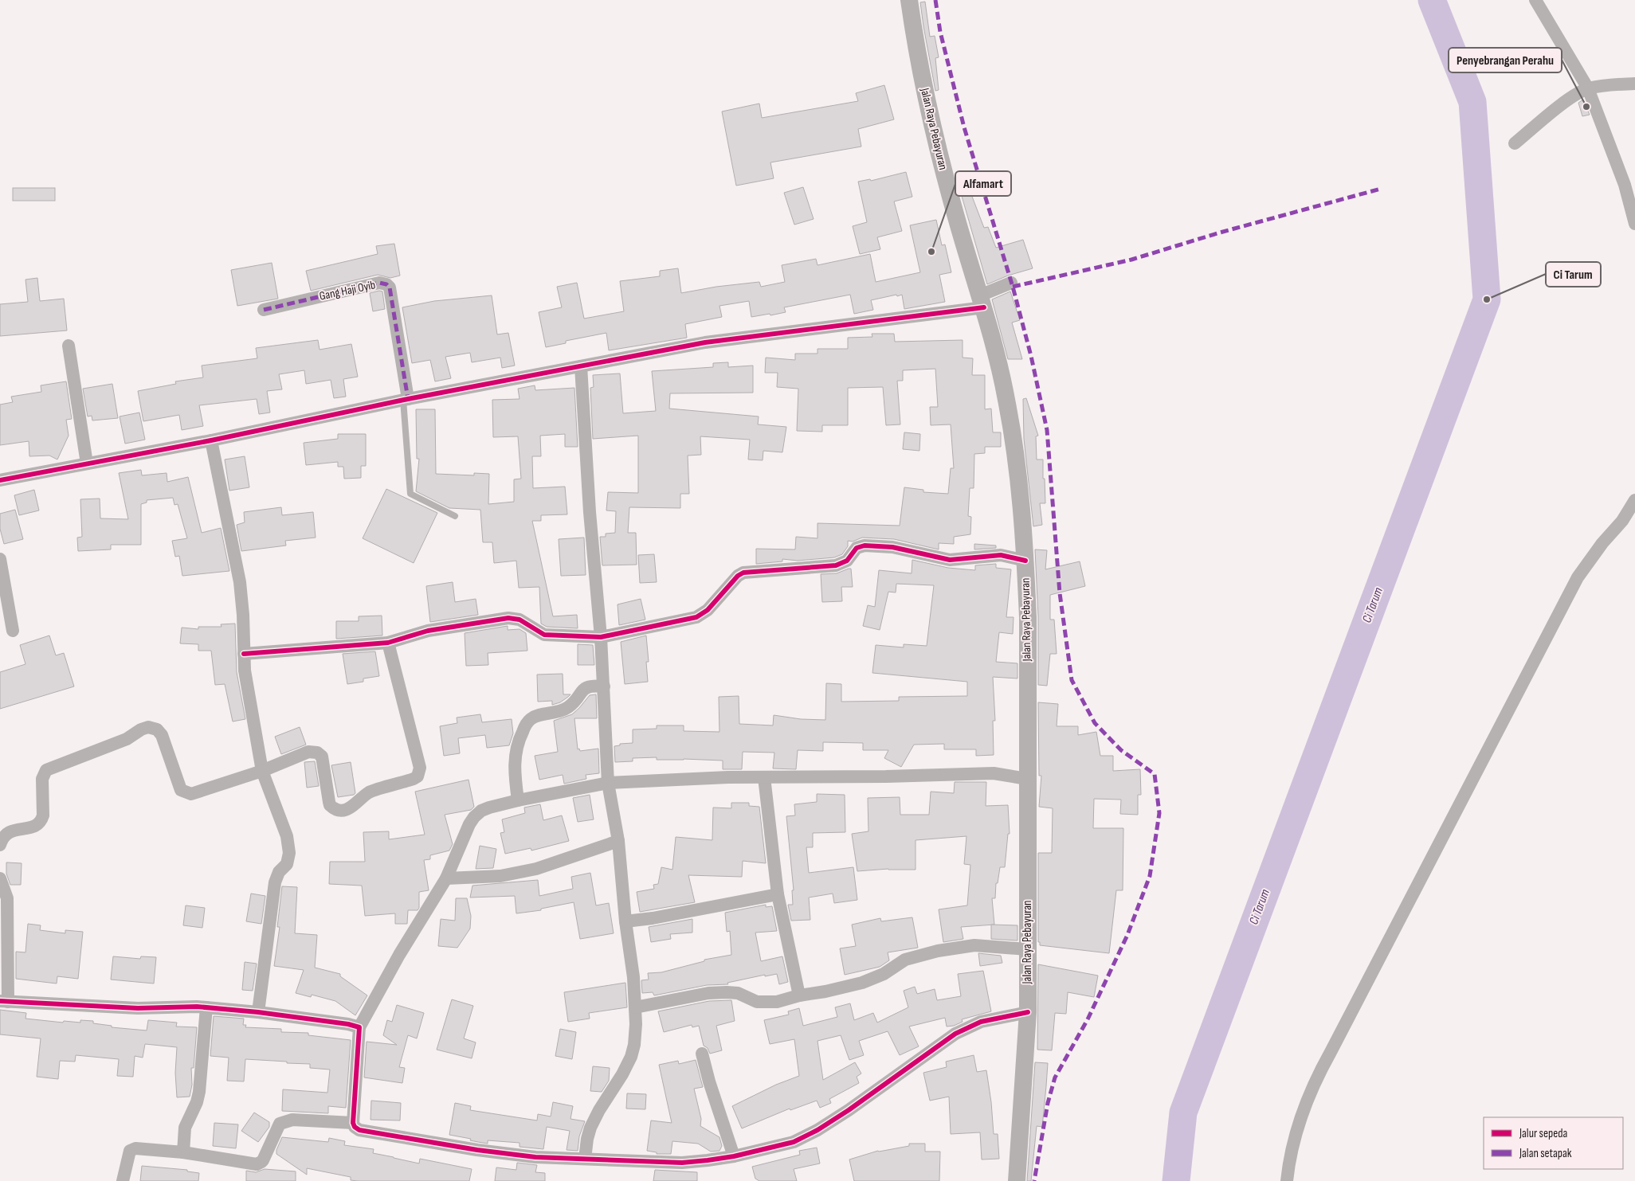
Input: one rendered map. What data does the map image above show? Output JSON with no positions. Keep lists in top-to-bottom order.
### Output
{
  "streets": {
    "main road": ["Jalan Raya Pebayuran"],
    "street": ["Gang Haji Oyib"]
  },
  "water": ["Ci Tarum"],
  "places": ["Penyebrangan Perahu", "Alfamart", "Ci Tarum"],
  "legend": ["Jalur sepeda", "Jalan setapak"]
}
